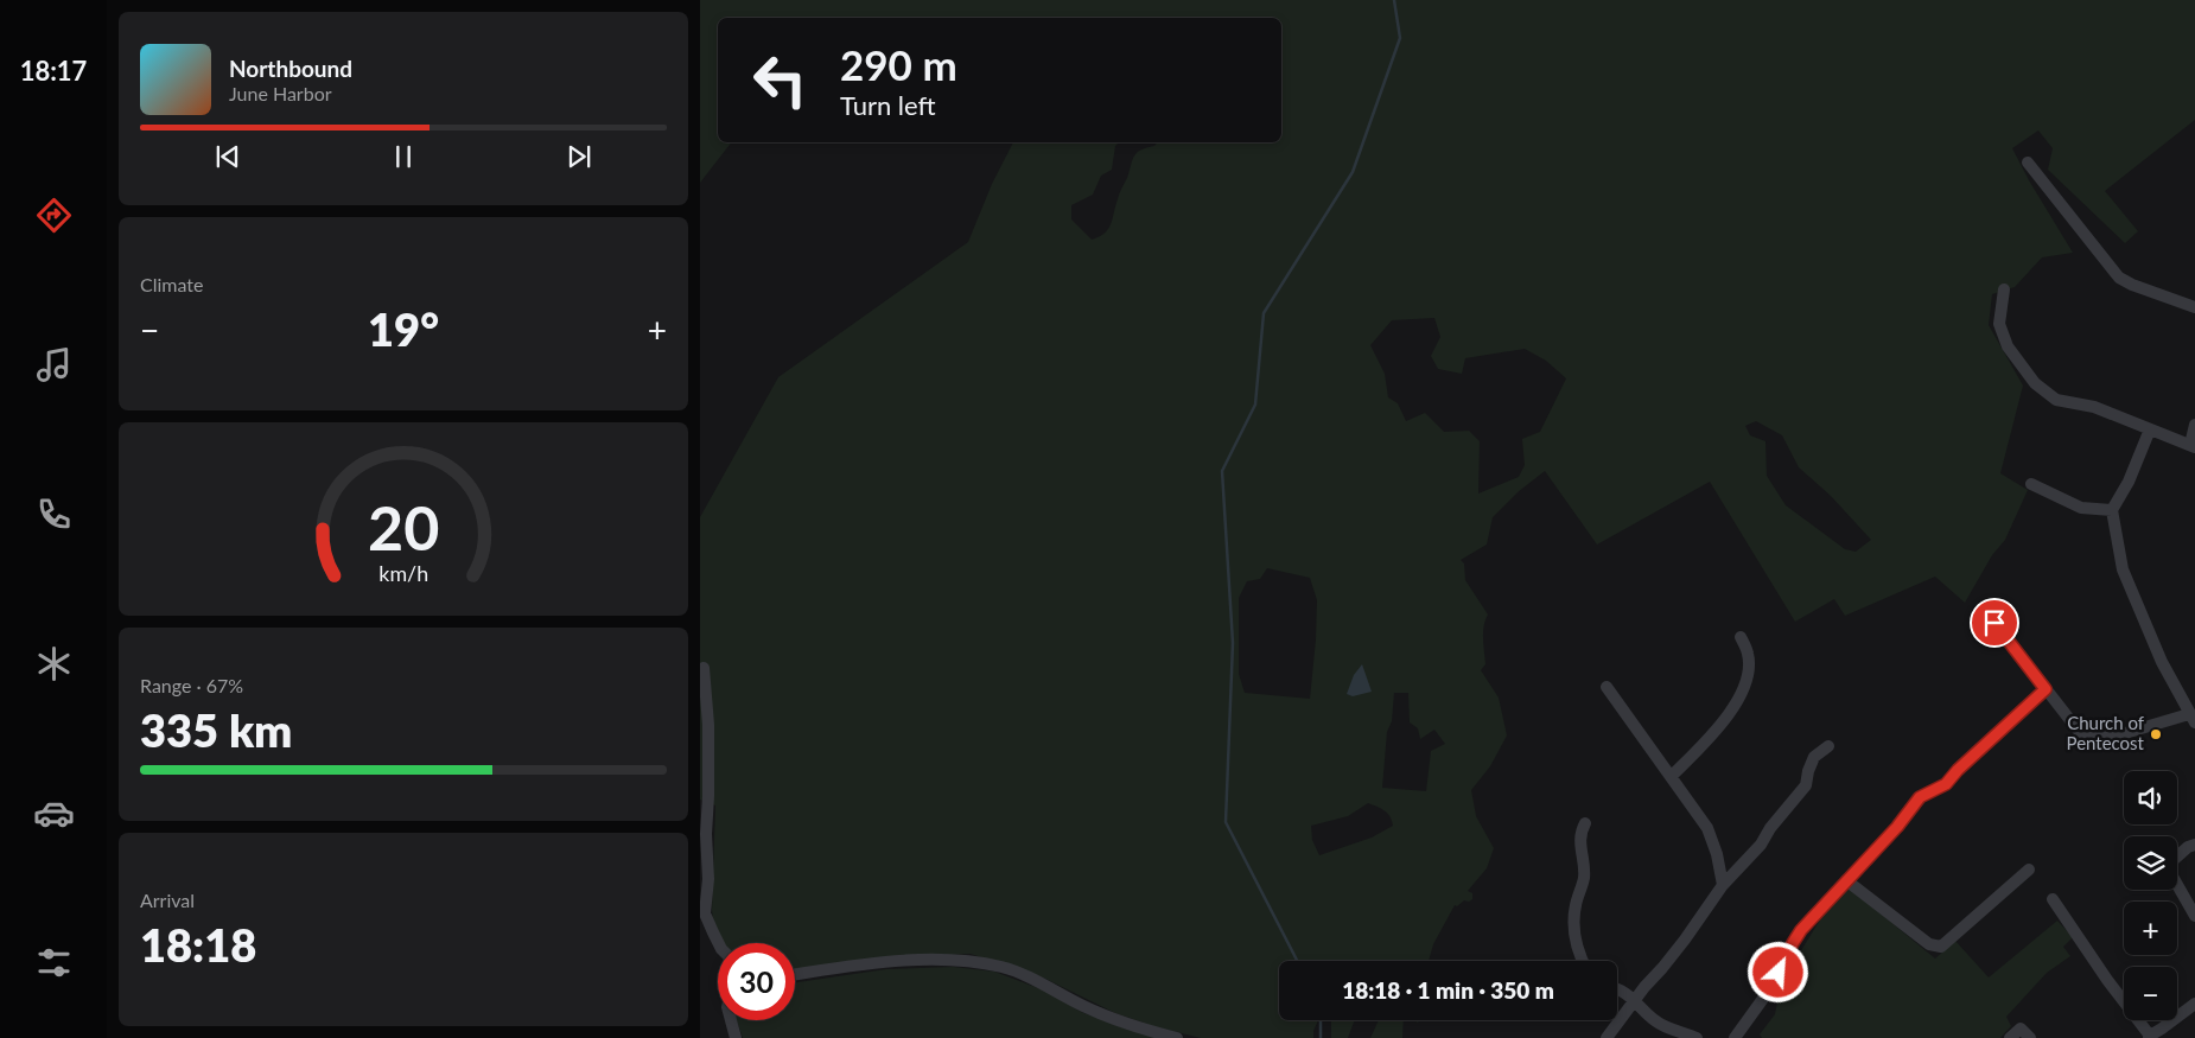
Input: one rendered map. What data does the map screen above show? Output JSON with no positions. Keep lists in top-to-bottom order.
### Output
{
  "places": ["Church of Pentecost"],
  "page": {
    "tabs": "18:17",
    "turn": ["290 m", "Turn left"],
    "song": ["Northbound", "June Harbor"],
    "tile": [
      "Climate",
      ["Range · 67%", "335 km"],
      ["Arrival", "18:18"]
    ],
    "heat": ["−", "19°", "+"],
    "map_buttons": ["+", "−"],
    "limit": "30",
    "trip": "18:18 · 1 min · 350 m",
    "gauge": ["20", "km/h"]
  }
}
